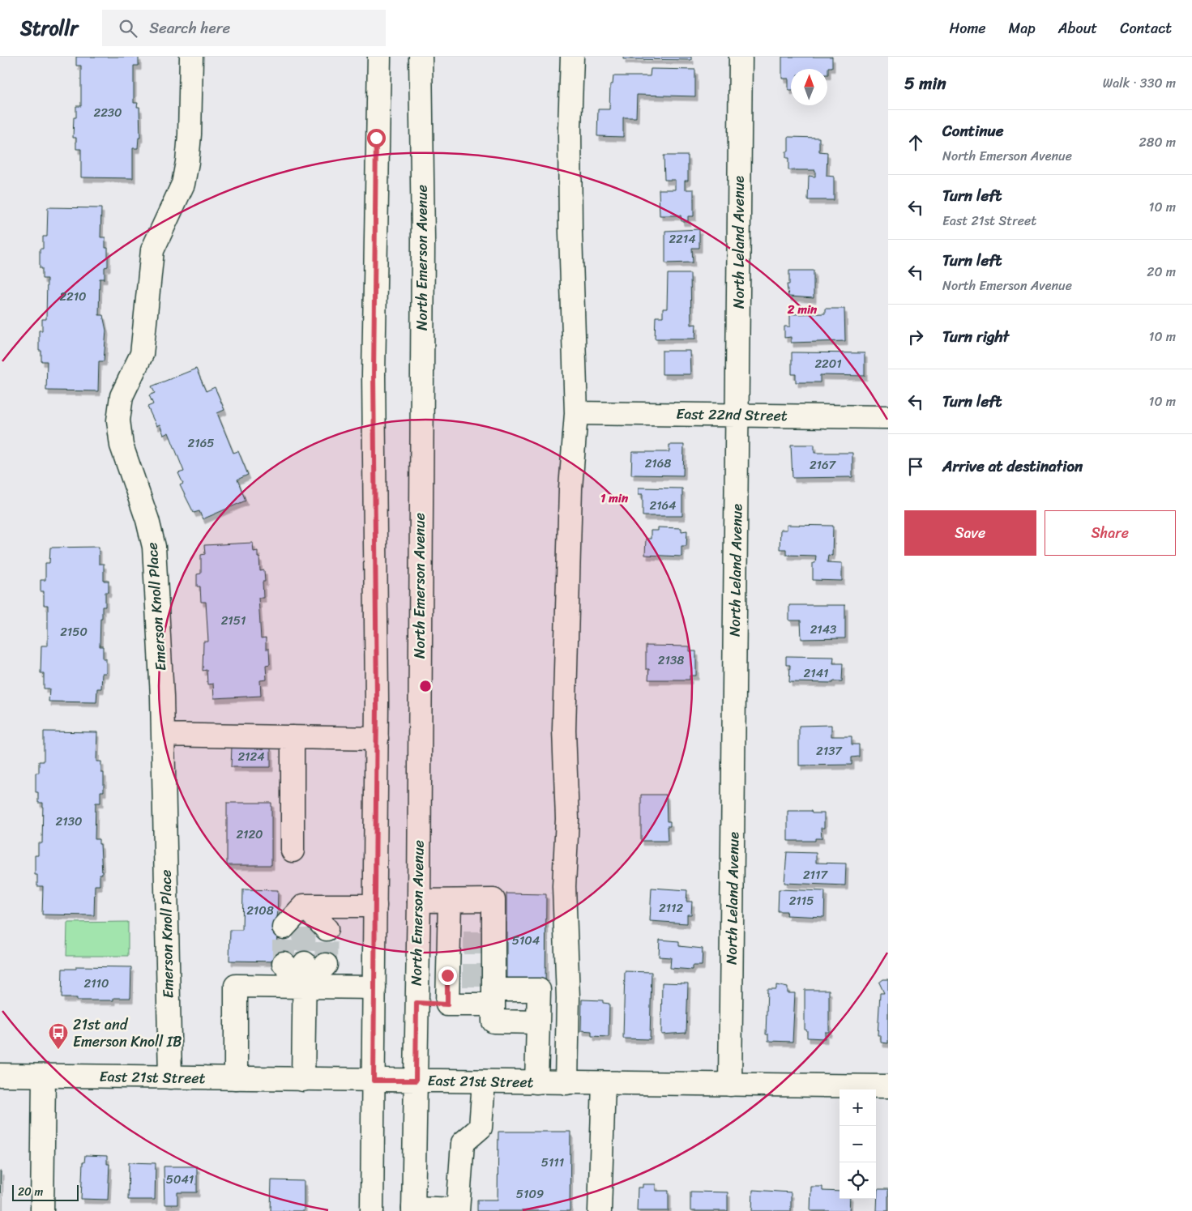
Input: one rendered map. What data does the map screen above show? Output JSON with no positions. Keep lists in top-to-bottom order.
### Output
{
  "streets": {
    "main road": [
      "North Leland Avenue",
      "North Emerson Avenue",
      "East 22nd Street",
      "Emerson Knoll Place",
      "East 21st Street"
    ]
  },
  "crossings": [
    ["North Leland Avenue", "East 22nd Street"],
    ["North Leland Avenue", "East 21st Street"],
    ["North Emerson Avenue", "East 21st Street"],
    ["Emerson Knoll Place", "East 21st Street"]
  ],
  "places": {
    "bus stop": ["21st and Emerson Knoll IB"]
  },
  "house_numbers": [
    "2230",
    "2214",
    "2210",
    "2201",
    "2165",
    "2168",
    "2167",
    "2164",
    "2151",
    "2143",
    "2150",
    "2138",
    "2141",
    "2137",
    "2124",
    "2130",
    "2120",
    "2117",
    "2115",
    "2112",
    "2108",
    "5104",
    "2110",
    "5111",
    "5041",
    "5109"
  ],
  "scale_bar": "20 m",
  "north": "top",
  "page": {
    "header": "Strollr",
    "search": "Search here",
    "nav": [
      "Home",
      "Map",
      "About",
      "Contact"
    ],
    "heading": ["5 min", "Walk · 330 m"],
    "list": [
      ["Continue", "North Emerson Avenue", "280 m"],
      ["Turn left", "East 21st Street", "10 m"],
      ["Turn left", "North Emerson Avenue", "20 m"],
      ["Turn right", "10 m"],
      ["Turn left", "10 m"],
      "Arrive at destination"
    ],
    "buttons": ["Save", "Share"],
    "map_buttons": ["+", "−"],
    "scale": "20 m"
  },
  "rings": ["2 min", "1 min"]
}
